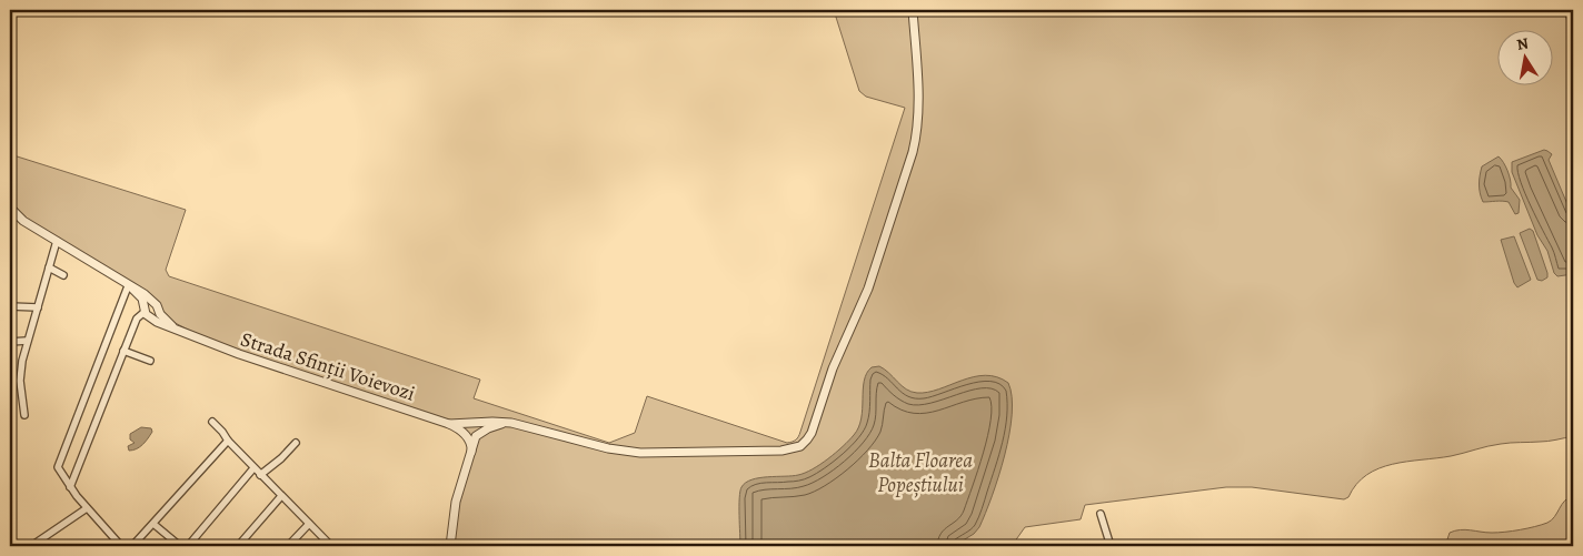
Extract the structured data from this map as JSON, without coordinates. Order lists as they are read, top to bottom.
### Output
{
  "streets": {
    "street": ["Strada Sfinții Voievozi"]
  },
  "water": ["Balta Floarea Popeștiului"],
  "north": "top"
}
